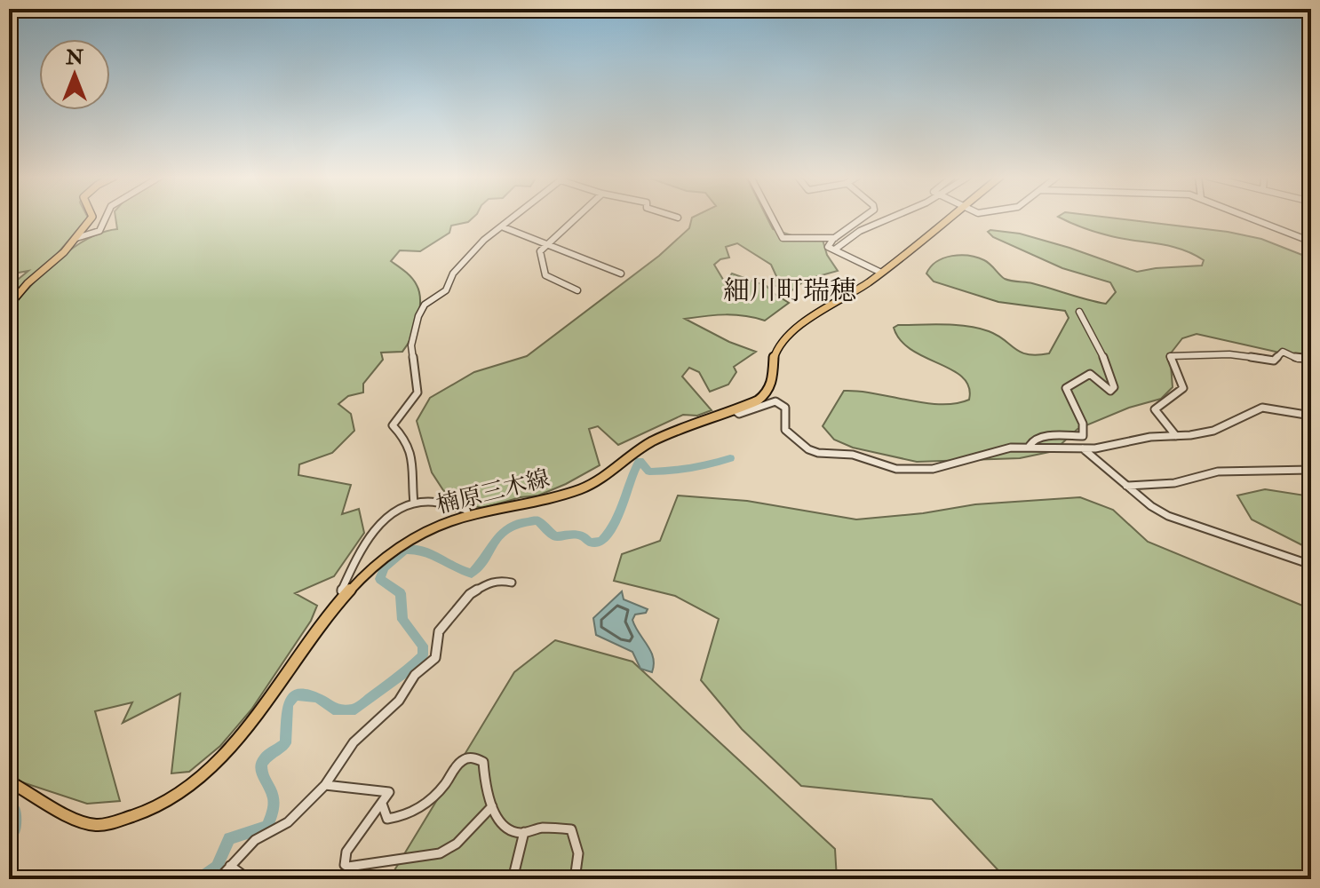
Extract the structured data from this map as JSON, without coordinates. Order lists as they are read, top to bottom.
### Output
{
  "streets": {
    "main road": ["楠原三木線"]
  },
  "districts": ["細川町瑞穂"],
  "north": "top"
}
